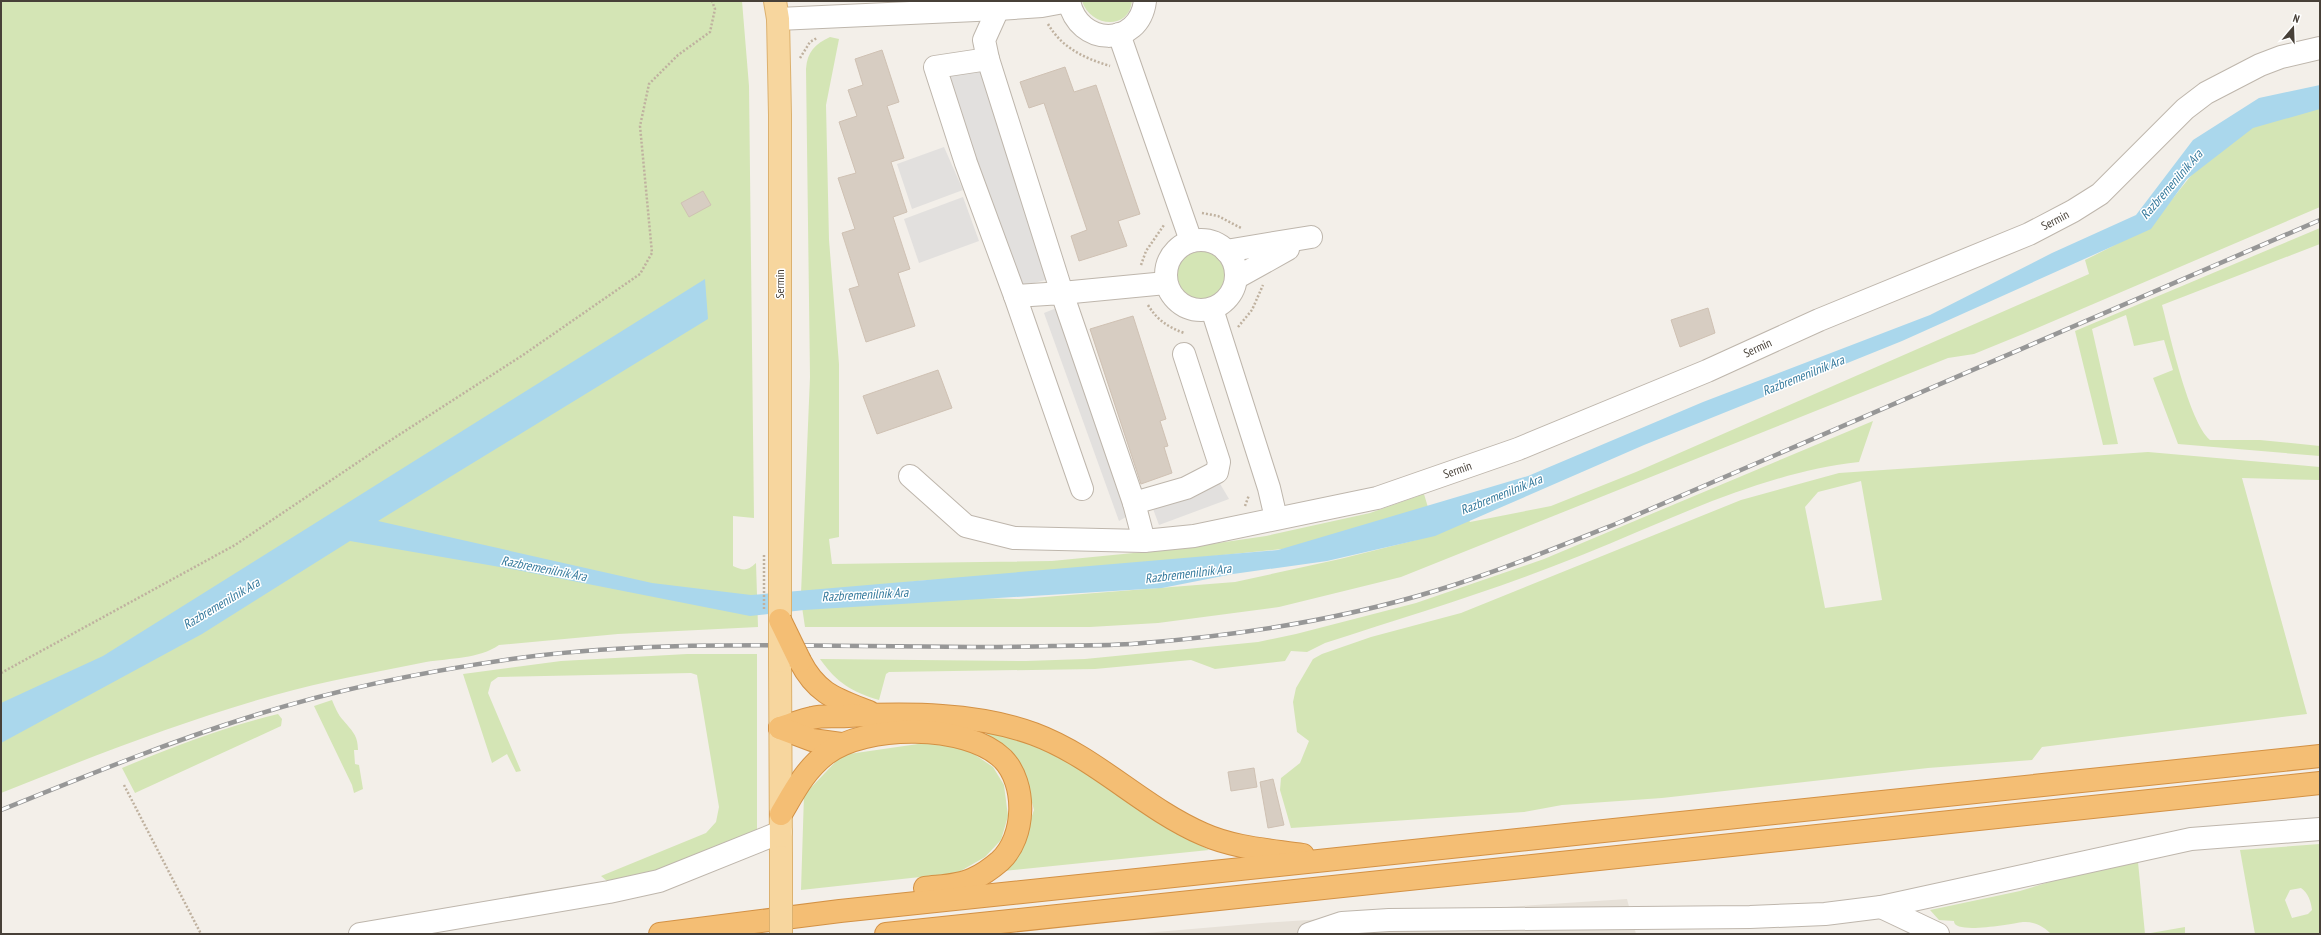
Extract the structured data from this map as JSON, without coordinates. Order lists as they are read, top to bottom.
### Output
{
  "streets": {
    "main road": ["Sermin"]
  },
  "water": ["Razbremenilnik Ara"],
  "north": "top"
}
